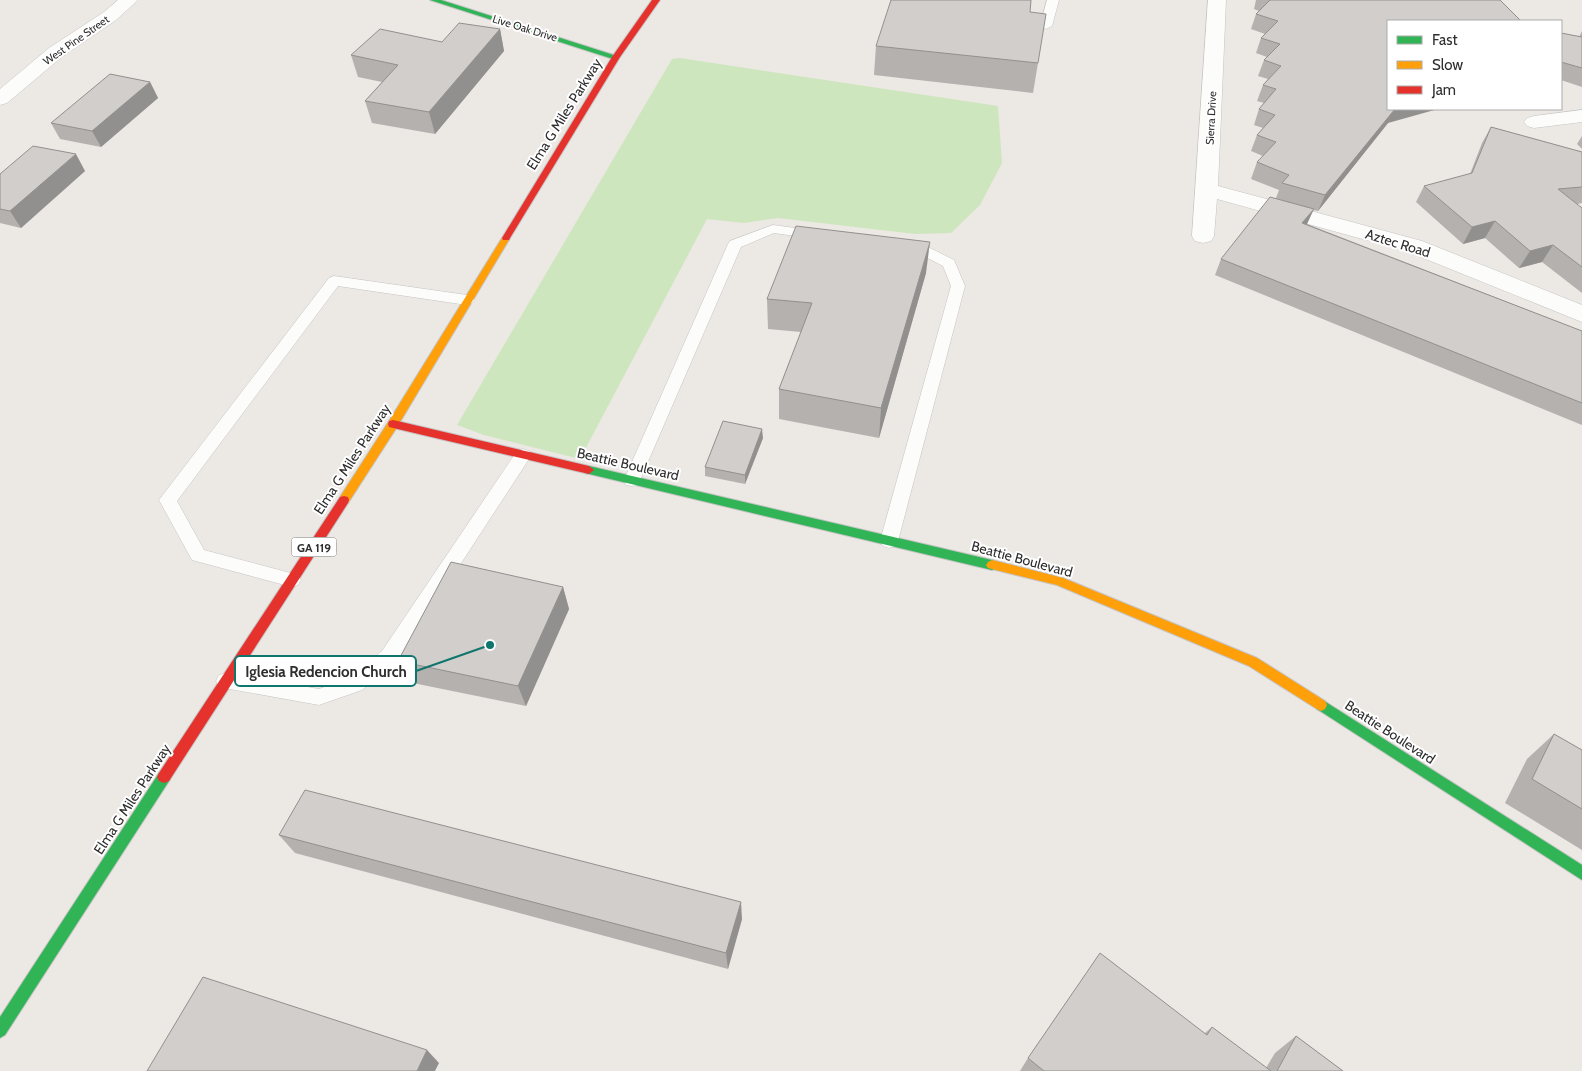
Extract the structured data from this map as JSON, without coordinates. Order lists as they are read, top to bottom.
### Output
{
  "streets": {
    "main road": [
      "Live Oak Drive",
      "Elma G Miles Parkway",
      "Beattie Boulevard",
      "GA 119"
    ],
    "street": ["West Pine Street", "Sierra Drive", "Aztec Road"]
  },
  "crossings": [
    ["Live Oak Drive", "Elma G Miles Parkway"],
    ["Elma G Miles Parkway", "Beattie Boulevard"],
    ["Sierra Drive", "Aztec Road"]
  ],
  "places": ["Iglesia Redencion Church"],
  "legend": ["Fast", "Slow", "Jam"]
}
